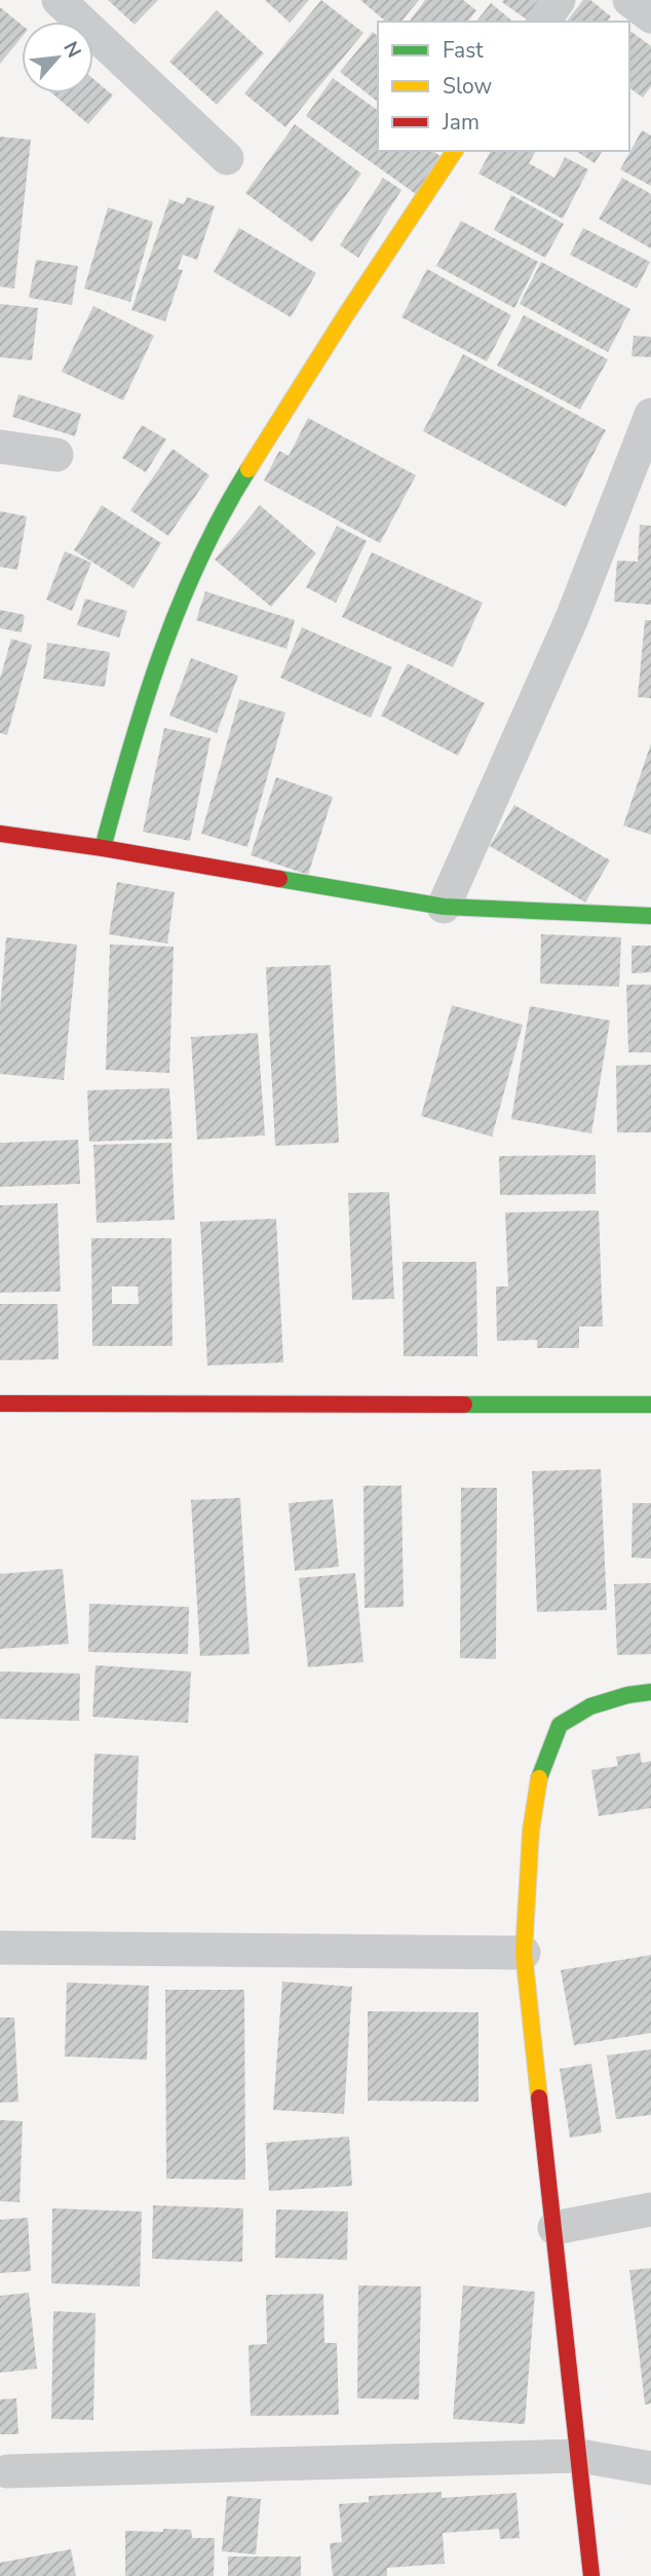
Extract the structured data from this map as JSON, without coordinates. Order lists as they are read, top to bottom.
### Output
{
  "legend": ["Fast", "Slow", "Jam"],
  "north": "top right"
}
